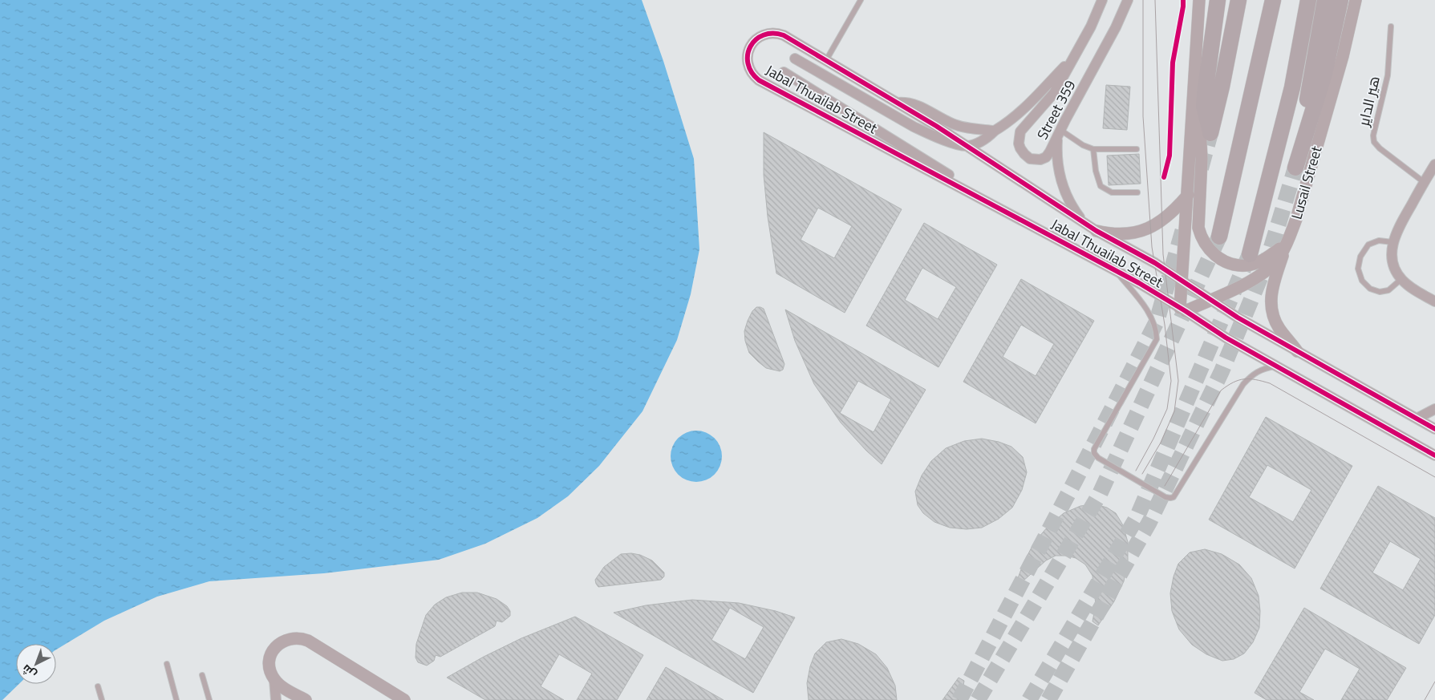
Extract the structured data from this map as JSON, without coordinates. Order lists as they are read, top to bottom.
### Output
{
  "streets": {
    "street": ["Jabal Thuailab Street", "Street 359", "Lusail Street"],
    "lane": ["هير الداير"]
  },
  "crossings": [
    ["Jabal Thuailab Street", "Lusail Street"]
  ],
  "north": "bottom left"
}
